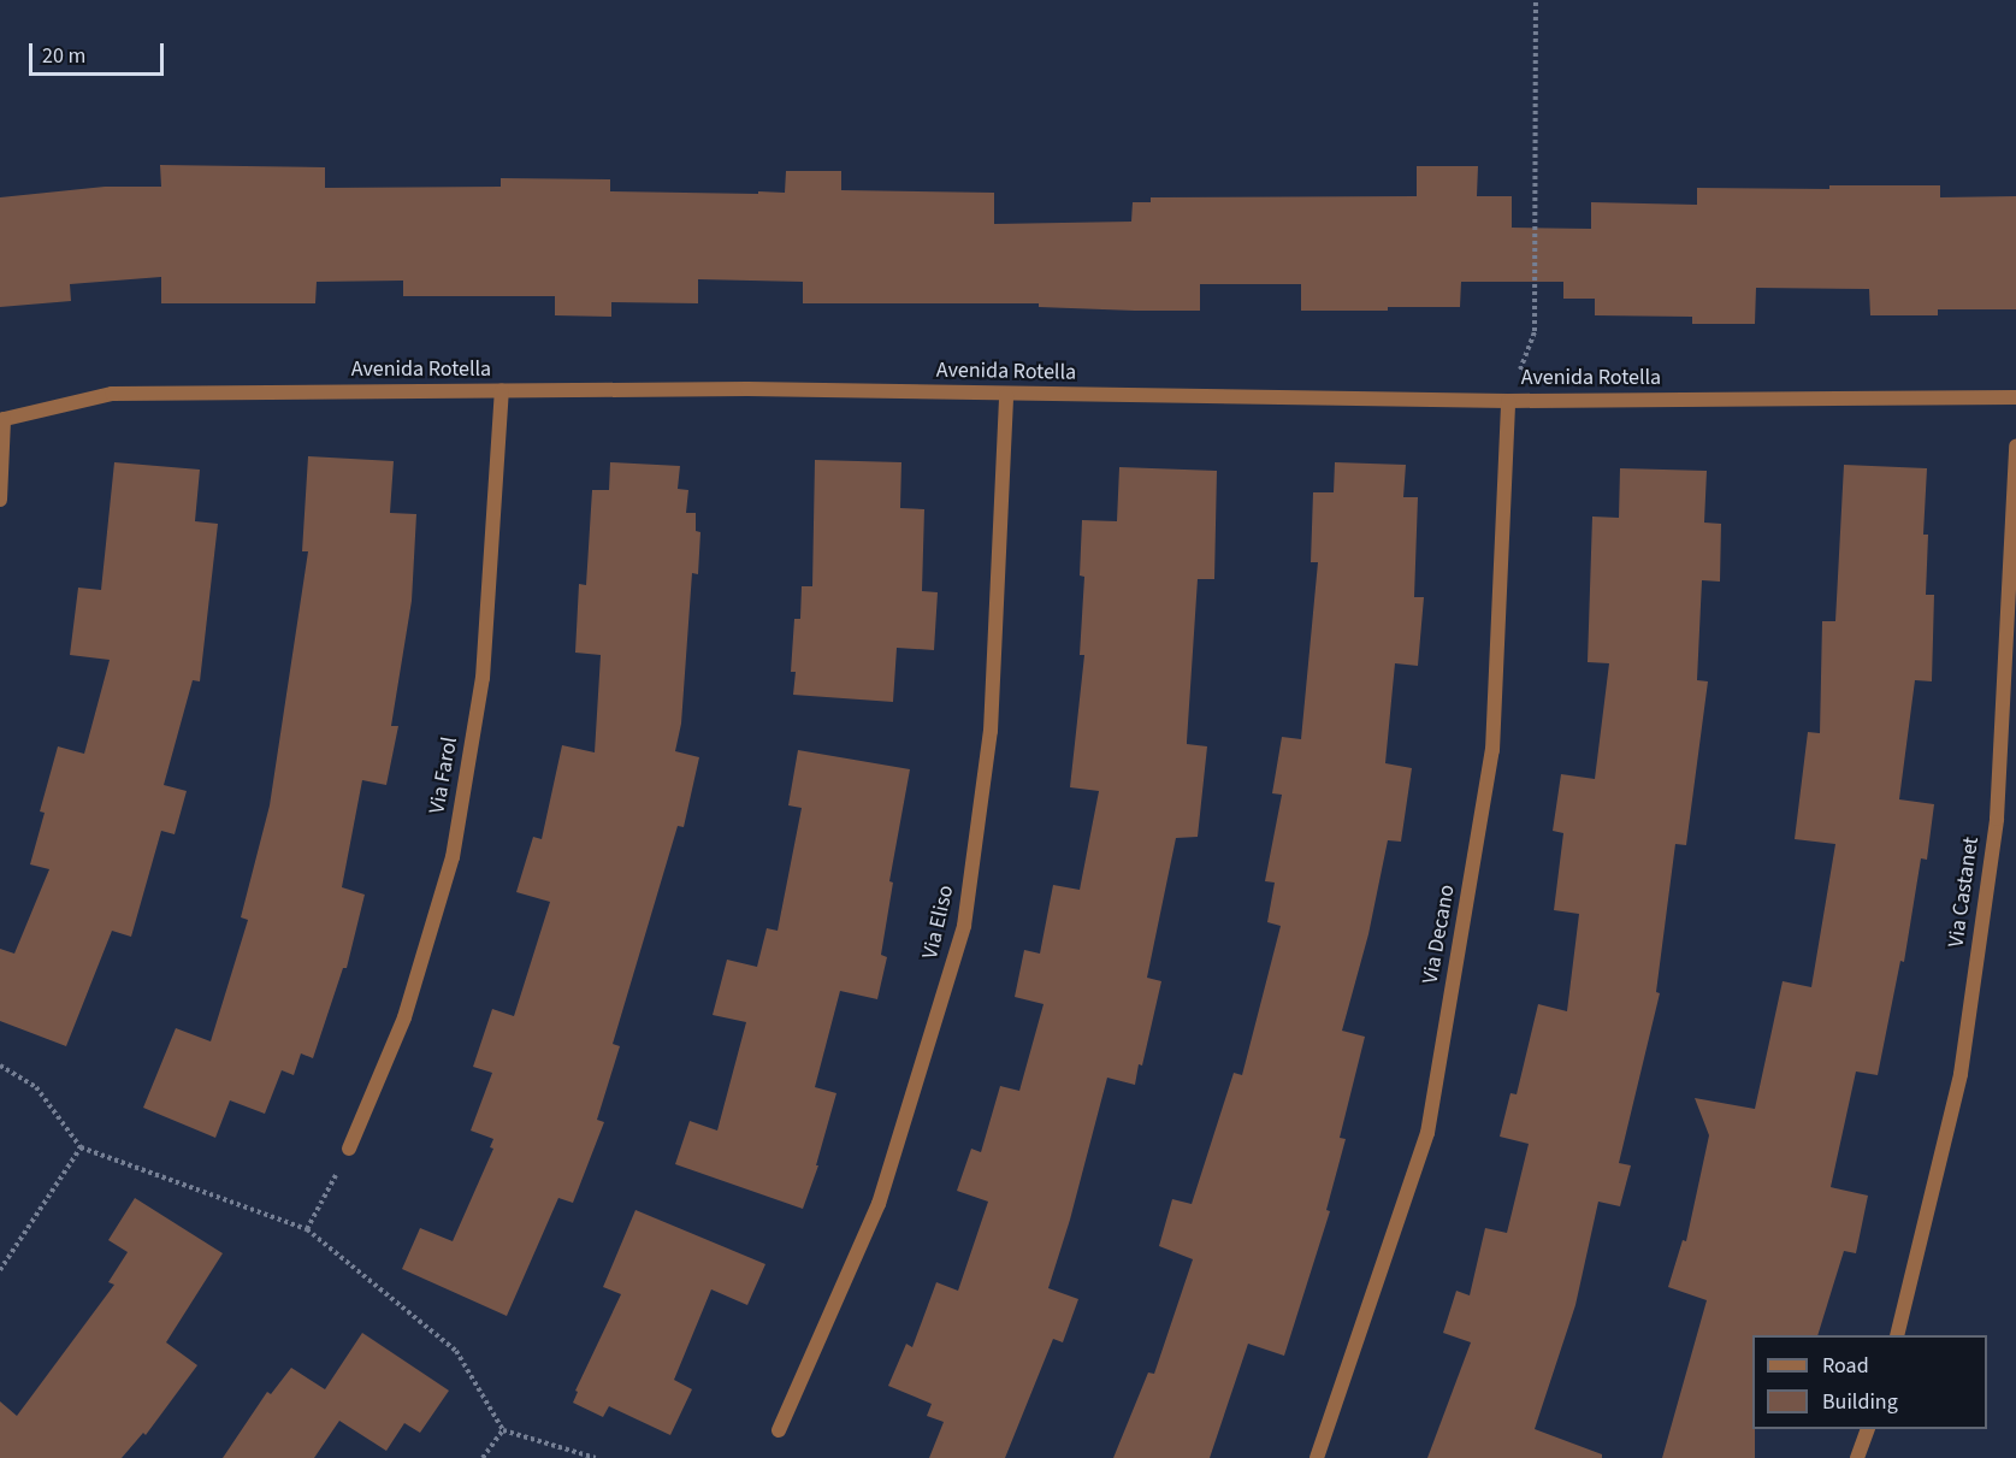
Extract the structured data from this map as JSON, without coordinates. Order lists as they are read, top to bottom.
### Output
{
  "streets": {
    "street": [
      "Avenida Rotella",
      "Via Farol",
      "Via Castanet",
      "Via Eliso",
      "Via Decano"
    ]
  },
  "crossings": [
    ["Avenida Rotella", "Via Farol"],
    ["Avenida Rotella", "Via Eliso"],
    ["Avenida Rotella", "Via Decano"]
  ],
  "legend": ["Road", "Building"],
  "scale_bar": "20 m"
}
